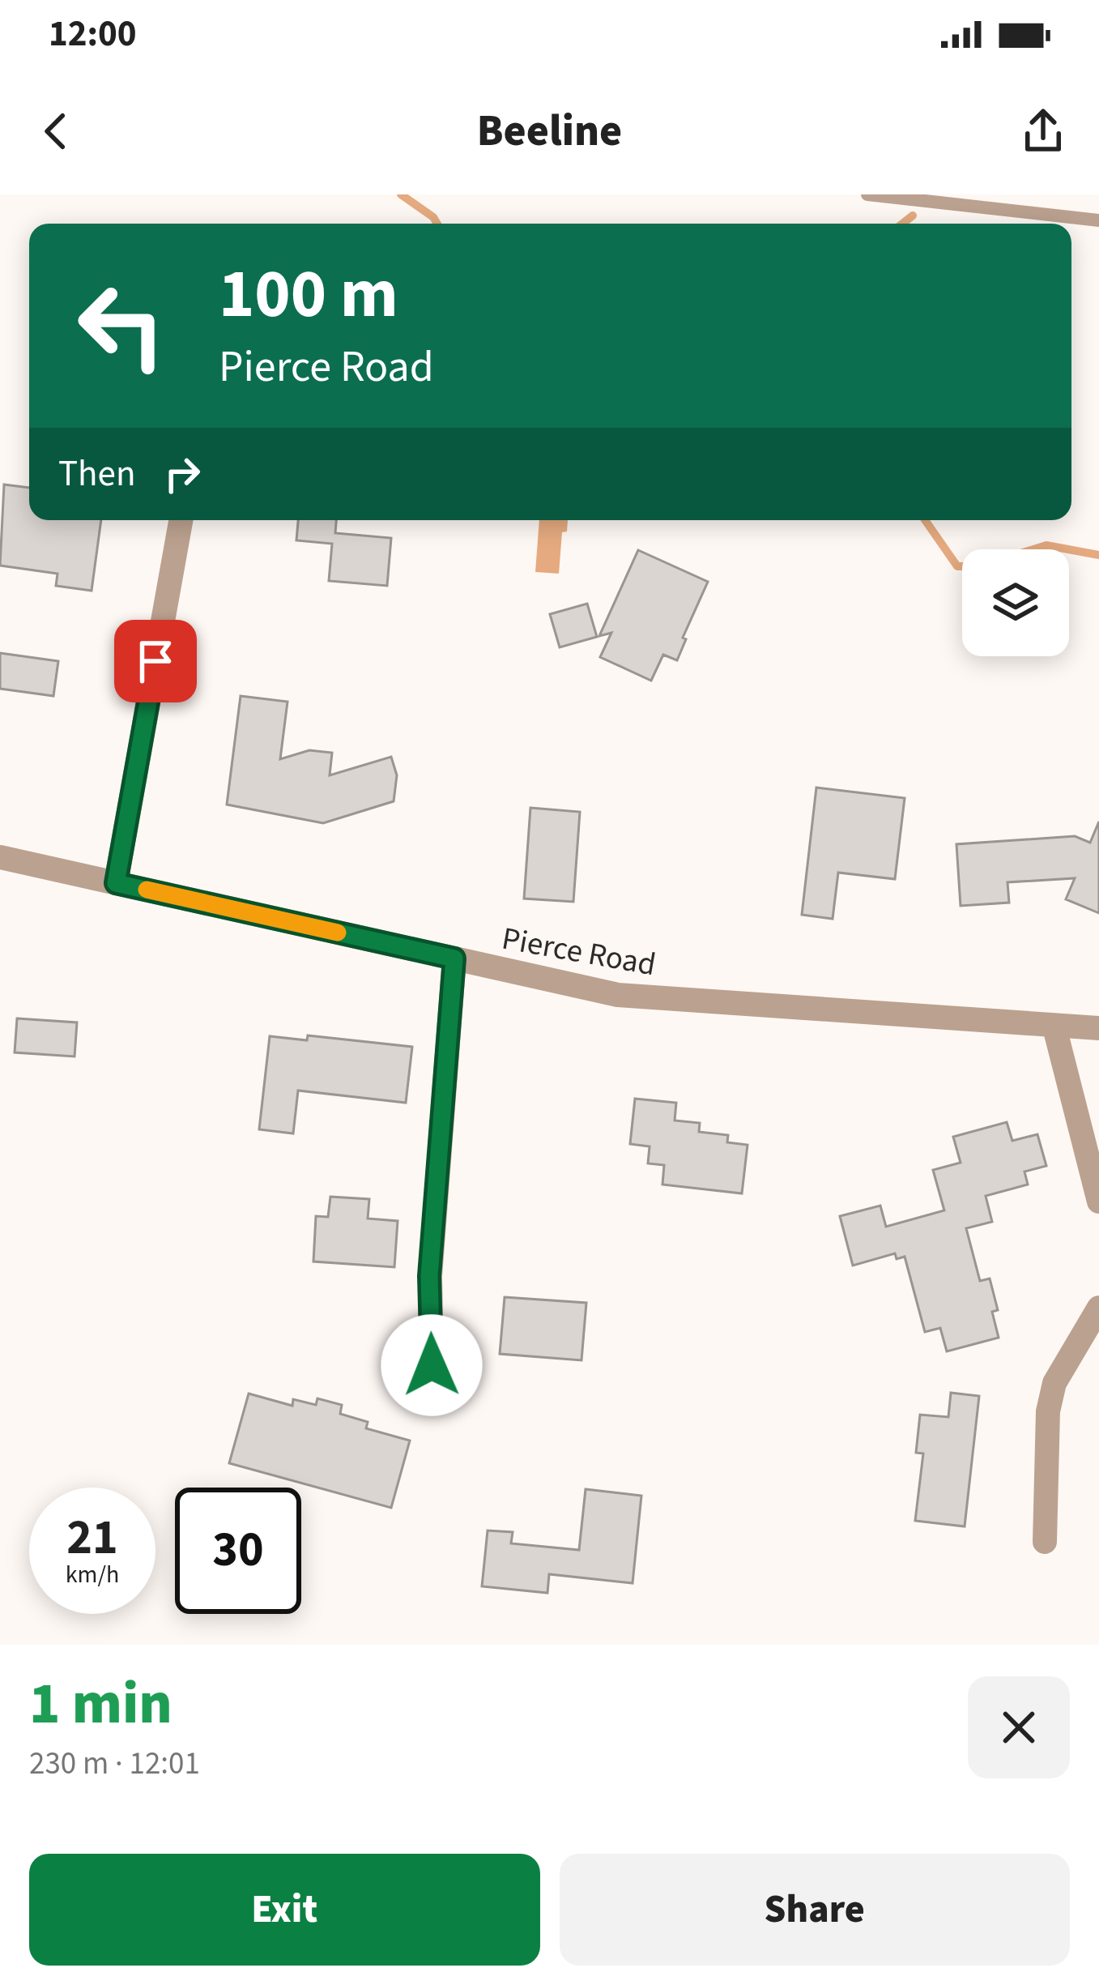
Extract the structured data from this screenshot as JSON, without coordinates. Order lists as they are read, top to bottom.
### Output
{
  "streets": {
    "street": ["Pierce Road"]
  },
  "page": {
    "status": "12:00",
    "header": "Beeline",
    "turn": ["100 m", "Pierce Road"],
    "then": "Then",
    "speed": "21 km/h",
    "limit": "30",
    "heading": ["1 min", "230 m · 12:01"],
    "buttons": ["Exit", "Share"]
  }
}
